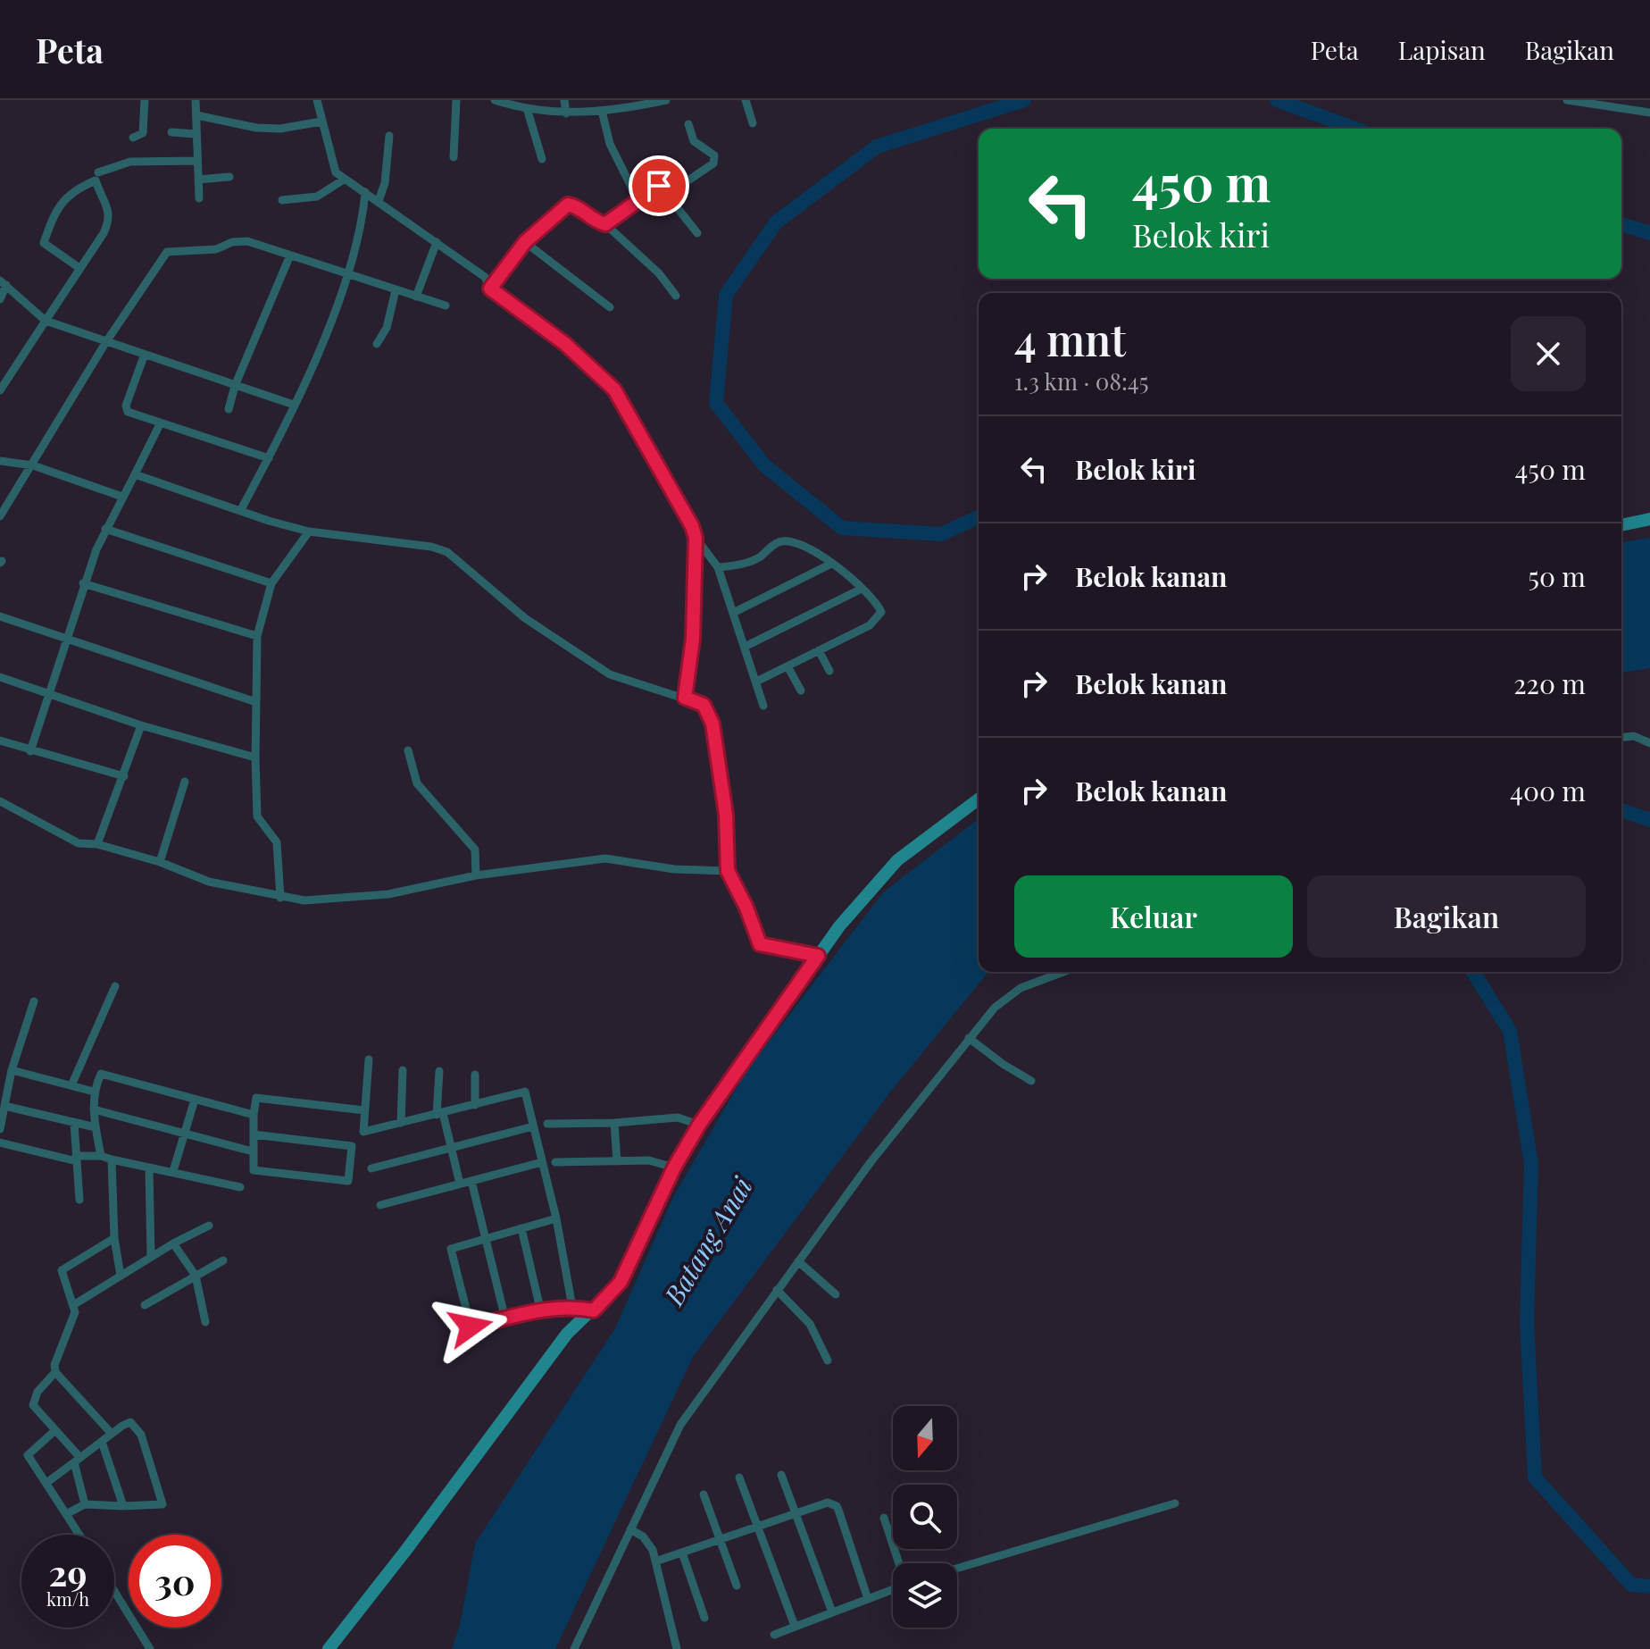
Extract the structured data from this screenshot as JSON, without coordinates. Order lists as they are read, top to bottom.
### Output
{
  "water": ["Batang Anai"],
  "north": "bottom",
  "page": {
    "header": "Peta",
    "nav": ["Peta", "Lapisan", "Bagikan"],
    "turn": ["450 m", "Belok kiri"],
    "heading": ["4 mnt", "1.3 km · 08:45"],
    "list": [
      {
        "name": "Belok kiri",
        "value": "450 m"
      },
      {
        "name": "Belok kanan",
        "value": "50 m"
      },
      {
        "name": "Belok kanan",
        "value": "220 m"
      },
      {
        "name": "Belok kanan",
        "value": "400 m"
      }
    ],
    "buttons": ["Keluar", "Bagikan"],
    "speed": "29 km/h",
    "limit": "30"
  }
}
